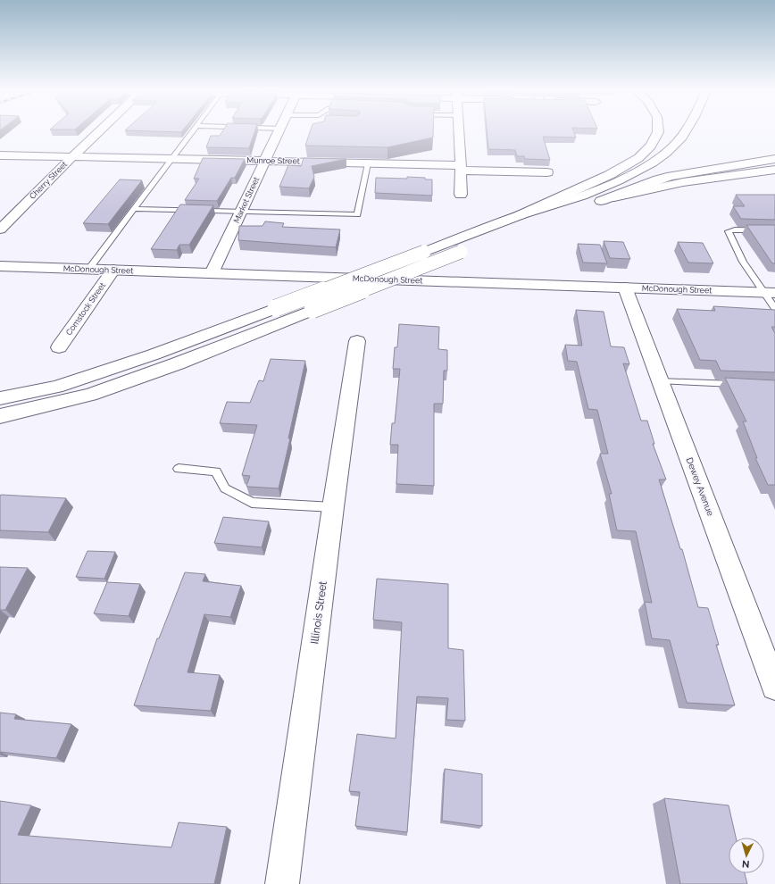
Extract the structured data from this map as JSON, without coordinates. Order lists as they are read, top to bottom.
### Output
{
  "streets": {
    "main road": [
      "Munroe Street",
      "Cherry Street",
      "Market Street",
      "McDonough Street",
      "Comstock Street",
      "Dewey Avenue",
      "Illinois Street"
    ]
  },
  "crossings": [
    ["Munroe Street", "Cherry Street"],
    ["Munroe Street", "Market Street"],
    ["Market Street", "McDonough Street"],
    ["McDonough Street", "Comstock Street"],
    ["McDonough Street", "Dewey Avenue"]
  ],
  "north": "bottom"
}
